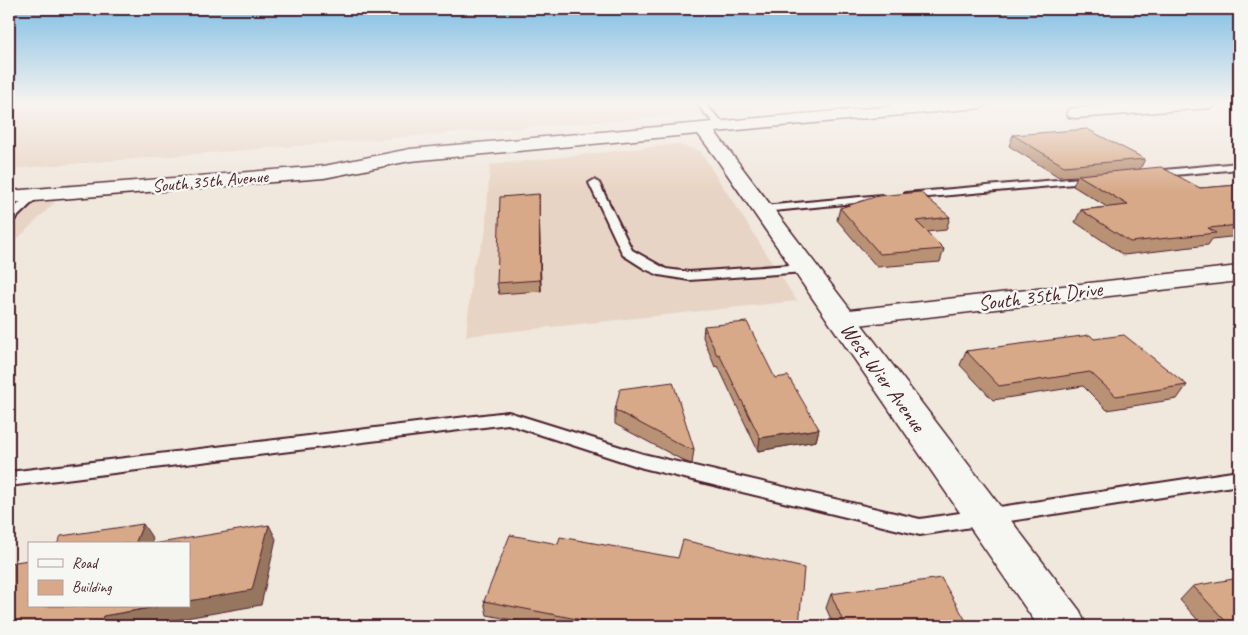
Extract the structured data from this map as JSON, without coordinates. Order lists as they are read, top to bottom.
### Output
{
  "streets": {
    "main road": ["South 35th Avenue", "South 35th Drive", "West Wier Avenue"]
  },
  "crossings": [
    ["South 35th Drive", "West Wier Avenue"]
  ],
  "legend": ["Road", "Building"]
}
